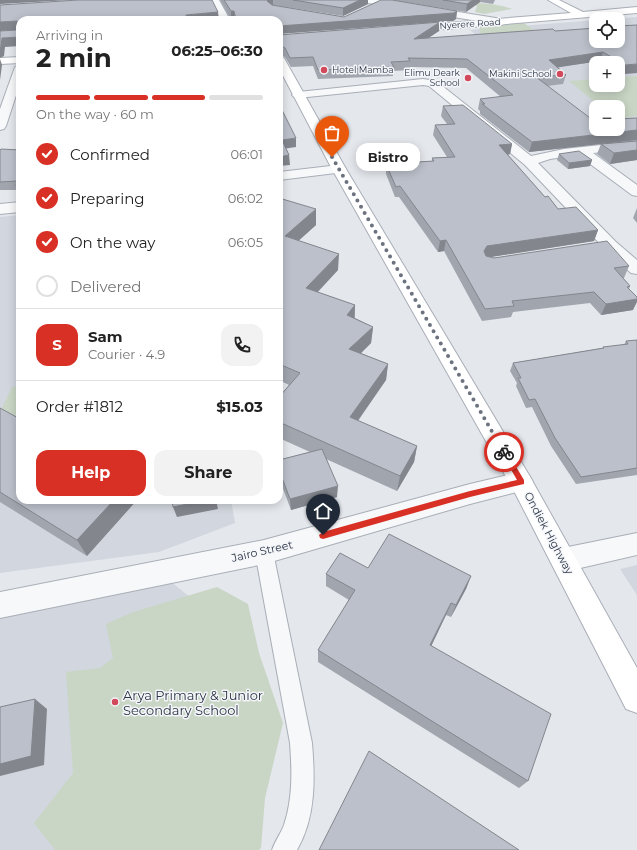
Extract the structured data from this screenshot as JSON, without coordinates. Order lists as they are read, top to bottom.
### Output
{
  "streets": {
    "main road": ["Nyerere Road", "Ondiek Highway"],
    "street": ["Jairo Street"]
  },
  "crossings": [
    ["Ondiek Highway", "Jairo Street"]
  ],
  "places": [
    "Hotel Mamba",
    "Makini School",
    "Elimu Deark School",
    "Bistro",
    "Arya Primary & Junior Secondary School"
  ],
  "page": {
    "map_buttons": ["+", "−"],
    "heading": ["2 min", "Arriving in", "06:25–06:30"],
    "panel": [
      "Sam",
      "Courier · 4.9",
      "Order #1812",
      "$15.03"
    ],
    "bar": "On the way · 60 m",
    "list": [
      ["Confirmed", "06:01"],
      ["Preparing", "06:02"],
      ["On the way", "06:05"],
      "Delivered"
    ],
    "bubble": "Bistro",
    "round": "S",
    "buttons": ["Help", "Share"]
  }
}
